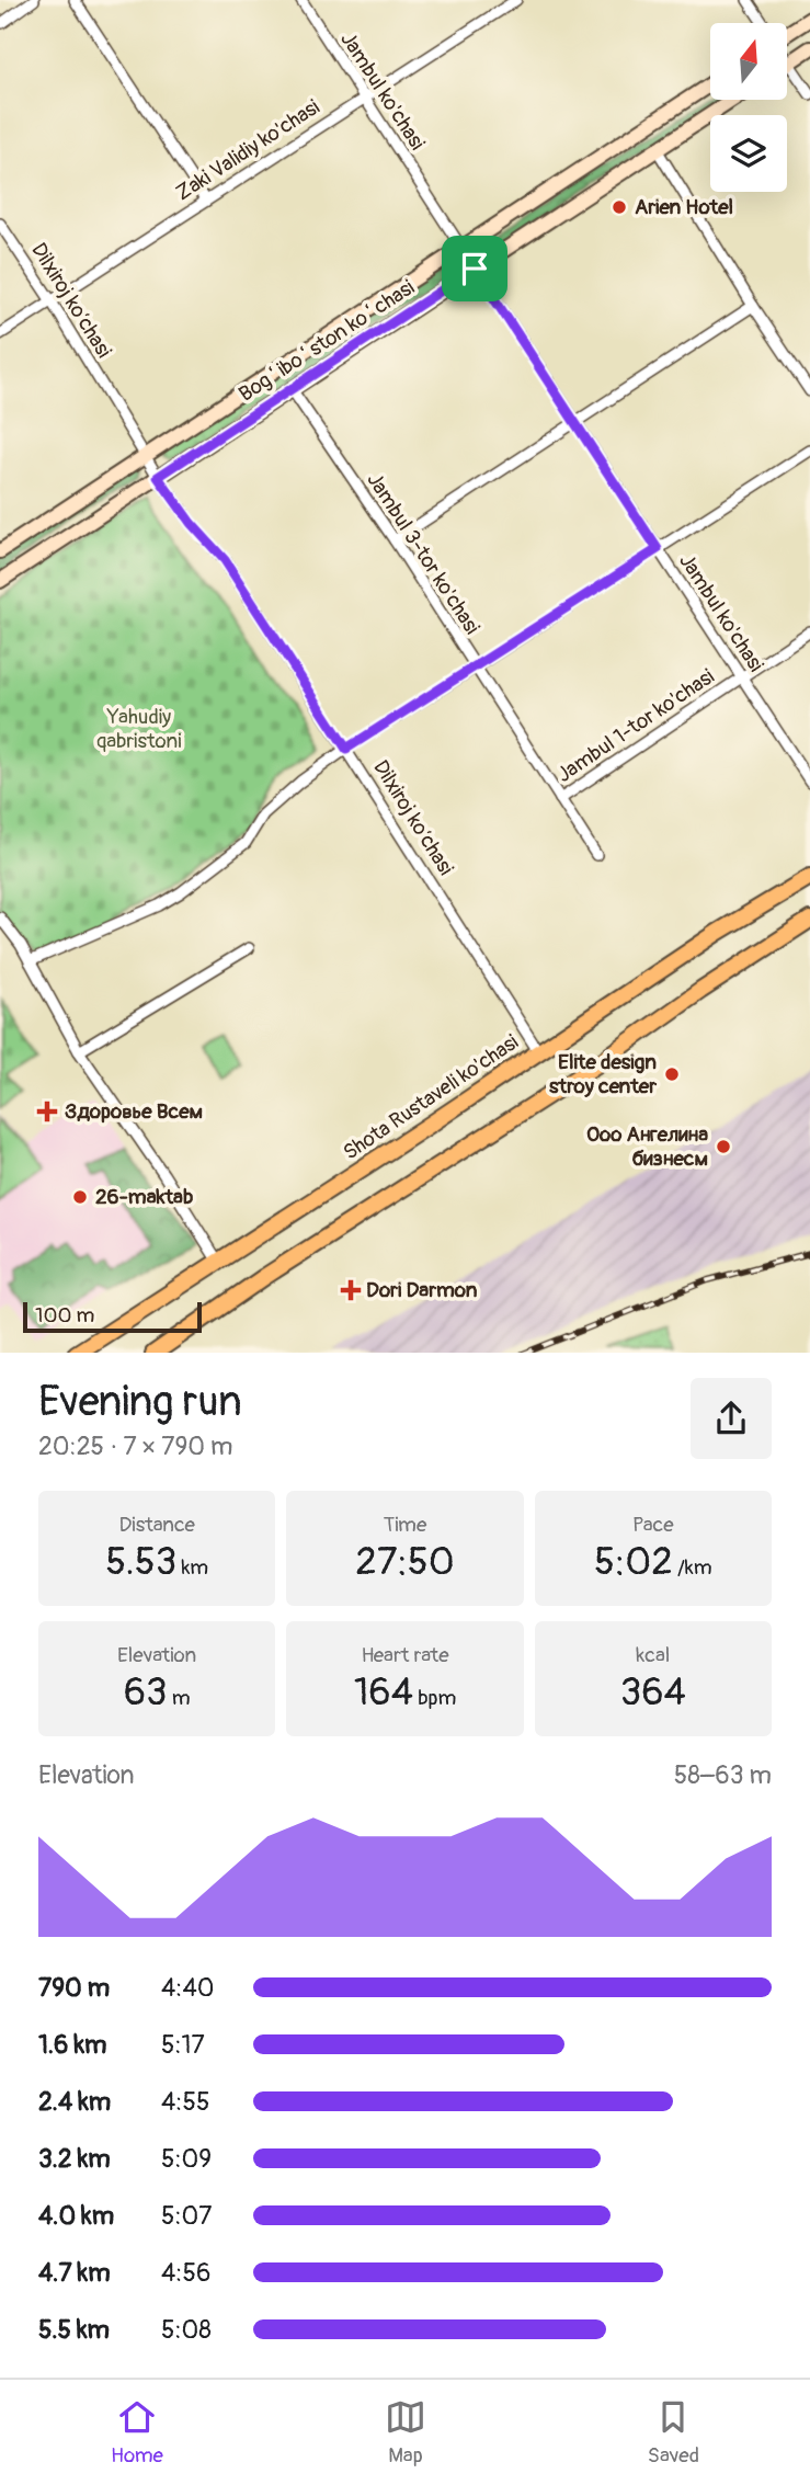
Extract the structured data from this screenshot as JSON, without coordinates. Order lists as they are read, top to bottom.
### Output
{
  "streets": {
    "main road": ["Shota Rustaveli ko'chasi"],
    "street": [
      "Jambul ko'chasi",
      "Zaki Validiy ko'chasi",
      "Dilxiroj ko‘chasi",
      "Bogʻiboʻston koʻchasi",
      "Jambul 3-tor ko'chasi",
      "Jambul 1-tor ko'chasi"
    ]
  },
  "crossings": [
    ["Jambul ko'chasi", "Zaki Validiy ko'chasi"],
    ["Jambul ko'chasi", "Bogʻiboʻston koʻchasi"],
    ["Jambul ko'chasi", "Jambul 1-tor ko'chasi"],
    ["Zaki Validiy ko'chasi", "Dilxiroj ko‘chasi"],
    ["Dilxiroj ko‘chasi", "Bogʻiboʻston koʻchasi"],
    ["Dilxiroj ko‘chasi", "Shota Rustaveli ko'chasi"],
    ["Bogʻiboʻston koʻchasi", "Jambul 3-tor ko'chasi"],
    ["Jambul 3-tor ko'chasi", "Jambul 1-tor ko'chasi"]
  ],
  "parks": ["Yahudiy qabristoni"],
  "places": {
    "other": [
      "Arien Hotel",
      "Elite design stroy center",
      "Ооо Ангелина бизнесм",
      "26-maktab"
    ],
    "health": ["Здоровье Всем", "Dori Darmon"]
  },
  "scale_bar": "100 m",
  "north": "top",
  "page": {
    "scale": "100 m",
    "heading": ["Evening run", "20:25 · 7 × 790 m"],
    "stats": [
      ["Distance", "5.53 km"],
      ["Time", "27:50"],
      ["Pace", "5:02 /km"],
      ["Elevation", "63 m"],
      ["Heart rate", "164 bpm"],
      ["kcal", "364"]
    ],
    "chart": ["Elevation", "58–63 m"],
    "list": [
      {
        "name": "790 m",
        "note": "4:40"
      },
      {
        "name": "1.6 km",
        "note": "5:17"
      },
      {
        "name": "2.4 km",
        "note": "4:55"
      },
      {
        "name": "3.2 km",
        "note": "5:09"
      },
      {
        "name": "4.0 km",
        "note": "5:07"
      },
      {
        "name": "4.7 km",
        "note": "4:56"
      },
      {
        "name": "5.5 km",
        "note": "5:08"
      }
    ],
    "tabs": ["Home", "Map", "Saved"]
  }
}
